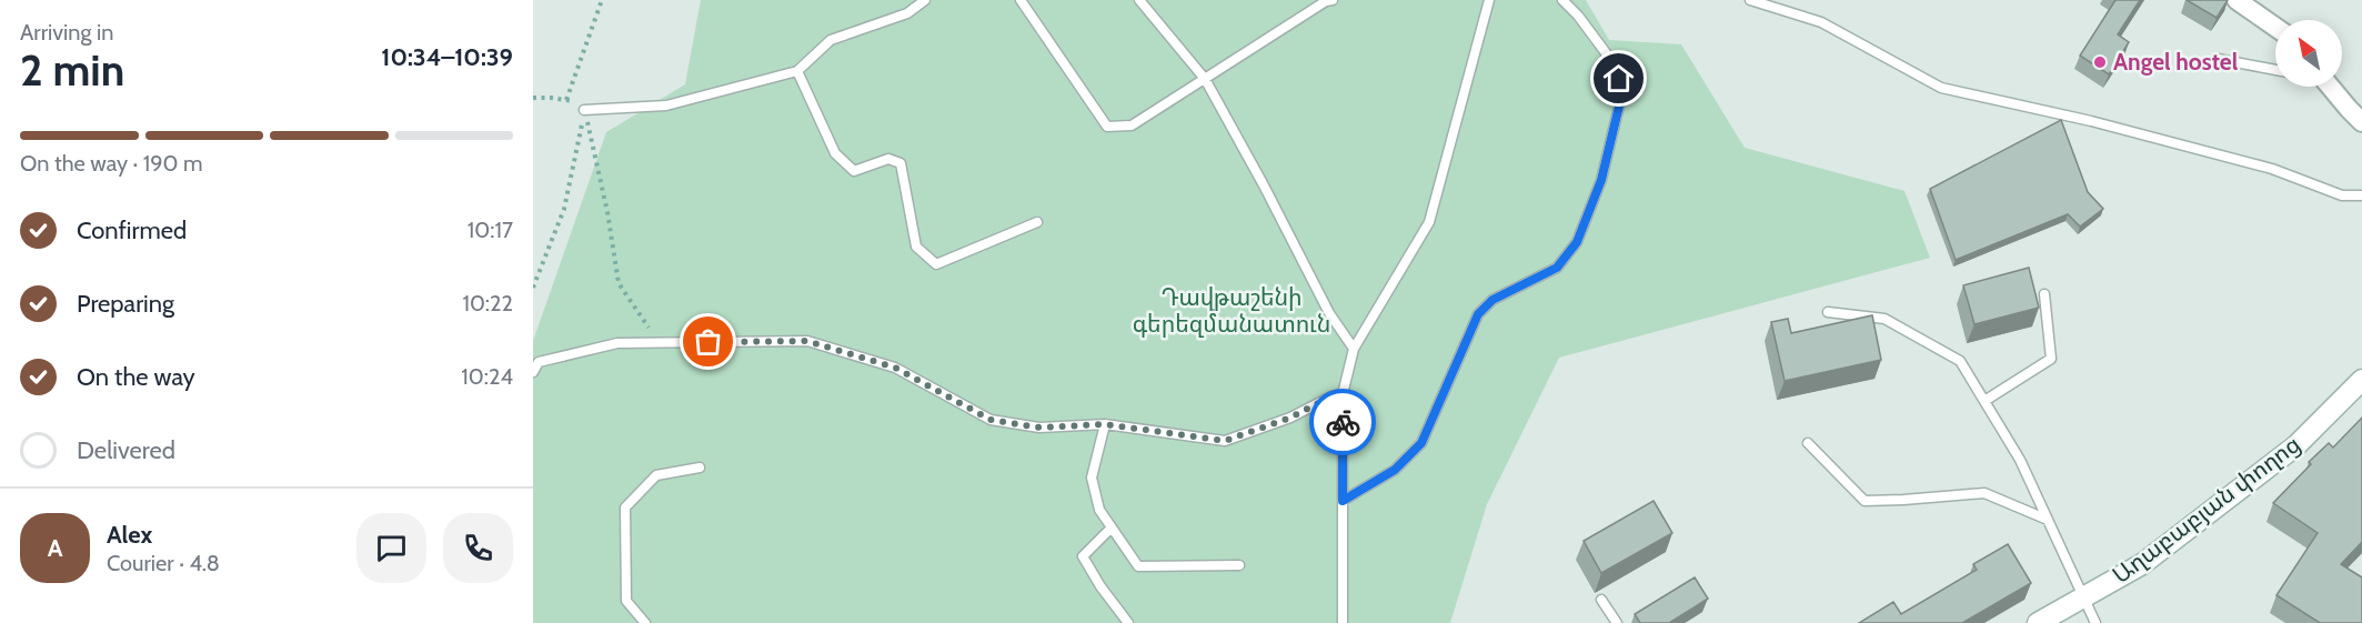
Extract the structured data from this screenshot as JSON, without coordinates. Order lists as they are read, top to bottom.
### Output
{
  "streets": {
    "street": ["Աղաբաբյան փողոց"]
  },
  "parks": ["Դավթաշենի գերեզմանատուն"],
  "places": ["Angel hostel"],
  "north": "top left",
  "page": {
    "heading": ["2 min", "Arriving in", "10:34–10:39"],
    "panel": ["Alex", "Courier · 4.8"],
    "bar": "On the way · 190 m",
    "list": [
      ["Confirmed", "10:17"],
      ["Preparing", "10:22"],
      ["On the way", "10:24"],
      "Delivered"
    ],
    "round": "A"
  }
}
